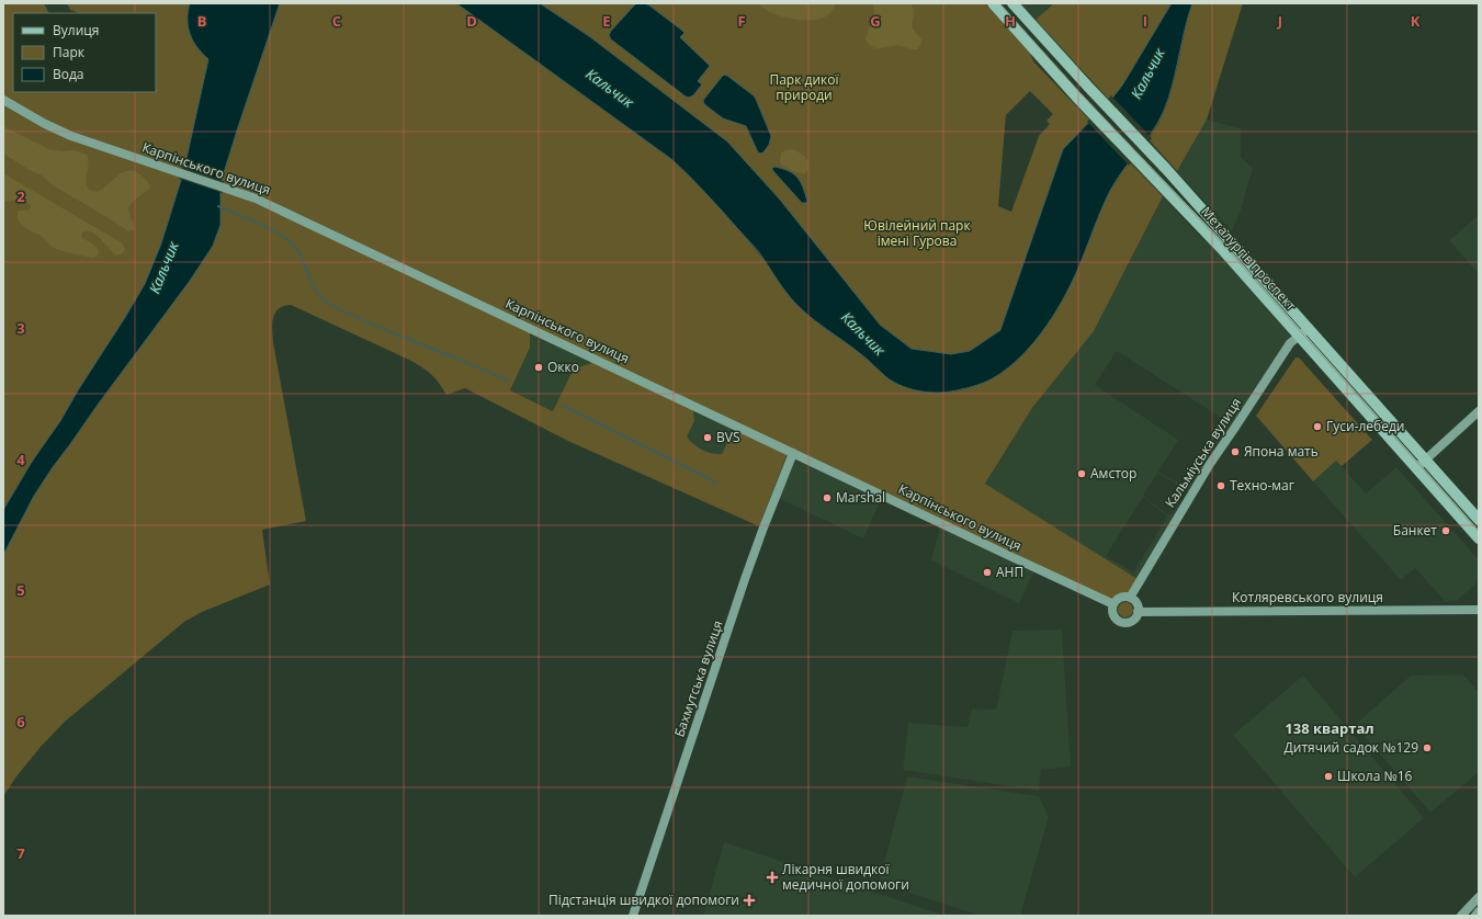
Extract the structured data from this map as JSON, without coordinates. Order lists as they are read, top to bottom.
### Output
{
  "streets": {
    "main road": ["Металургів проспект"],
    "street": [
      "Карпінського вулиця",
      "Кальміуська вулиця",
      "Котляревського вулиця",
      "Бахмутська вулиця"
    ]
  },
  "crossings": [
    ["Карпінського вулиця", "Кальміуська вулиця"],
    ["Карпінського вулиця", "Котляревського вулиця"],
    ["Карпінського вулиця", "Бахмутська вулиця"],
    ["Металургів проспект", "Кальміуська вулиця"],
    ["Кальміуська вулиця", "Котляревського вулиця"]
  ],
  "districts": ["138 квартал"],
  "water": ["Кальчик"],
  "parks": ["Парк дикої природи", "Ювілейний парк імені Гурова"],
  "places": {
    "other": [
      "Окко",
      "Гуси-лебеди",
      "BVS",
      "Япона мать",
      "Амстор",
      "Техно-маг",
      "Marshal",
      "Банкет",
      "АНП",
      "Дитячий садок №129",
      "Школа №16"
    ],
    "health": ["Лікарня швидкої медичної допомоги", "Підстанція швидкої допомоги"]
  },
  "legend": ["Вулиця", "Парк", "Вода"],
  "grid": {
    "columns": [
      "B",
      "C",
      "D",
      "E",
      "F",
      "G",
      "H",
      "I",
      "J",
      "K"
    ],
    "rows": [
      "2",
      "3",
      "4",
      "5",
      "6",
      "7"
    ]
  }
}
